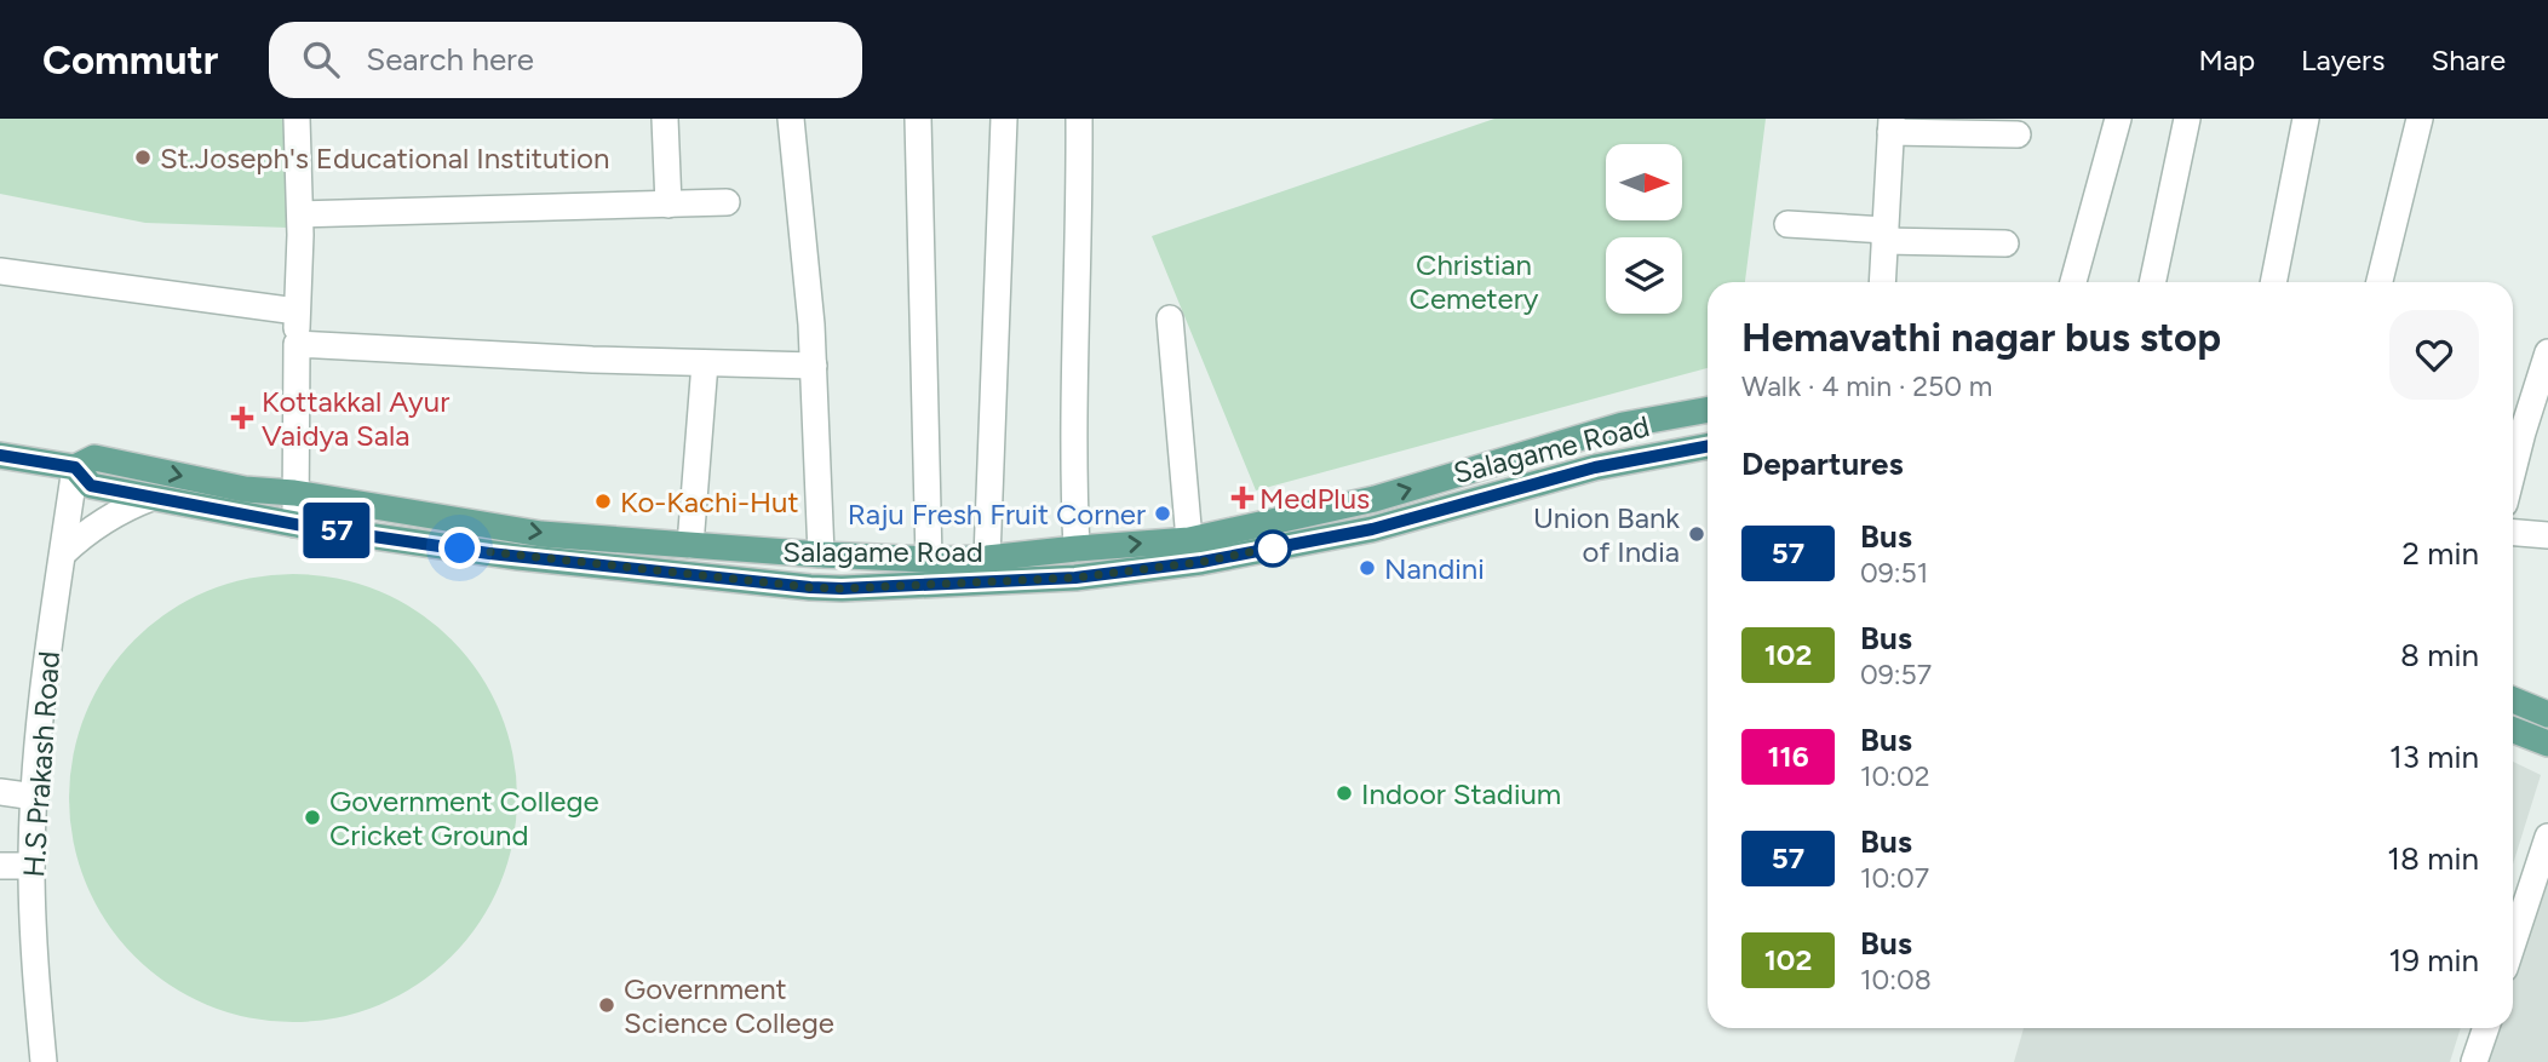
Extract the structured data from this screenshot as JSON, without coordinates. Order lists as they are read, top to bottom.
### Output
{
  "streets": {
    "main road": ["Salagame Road"],
    "street": ["H.S Prakash Road"]
  },
  "crossings": [
    ["Salagame Road", "H.S Prakash Road"]
  ],
  "parks": ["Christian Cemetery"],
  "places": {
    "other": [
      "St.Joseph's Educational Institution",
      "Ko-Kachi-Hut",
      "Raju Fresh Fruit Corner",
      "Union Bank of India",
      "Nandini",
      "Indoor Stadium",
      "Government College Cricket Ground",
      "Government Science College"
    ],
    "health": ["Kottakkal Ayur Vaidya Sala", "MedPlus"]
  },
  "lines": ["bus line 57"],
  "north": "right",
  "page": {
    "header": "Commutr",
    "search": "Search here",
    "nav": ["Map", "Layers", "Share"],
    "on_map": "57",
    "heading": [
      ["Hemavathi nagar bus stop", "Walk · 4 min · 250 m"],
      "Departures"
    ],
    "list": [
      {
        "mark": "57",
        "name": "Bus",
        "note": "09:51",
        "value": "2 min"
      },
      {
        "mark": "102",
        "name": "Bus",
        "note": "09:57",
        "value": "8 min"
      },
      {
        "mark": "116",
        "name": "Bus",
        "note": "10:02",
        "value": "13 min"
      },
      {
        "mark": "57",
        "name": "Bus",
        "note": "10:07",
        "value": "18 min"
      },
      {
        "mark": "102",
        "name": "Bus",
        "note": "10:08",
        "value": "19 min"
      }
    ]
  }
}
